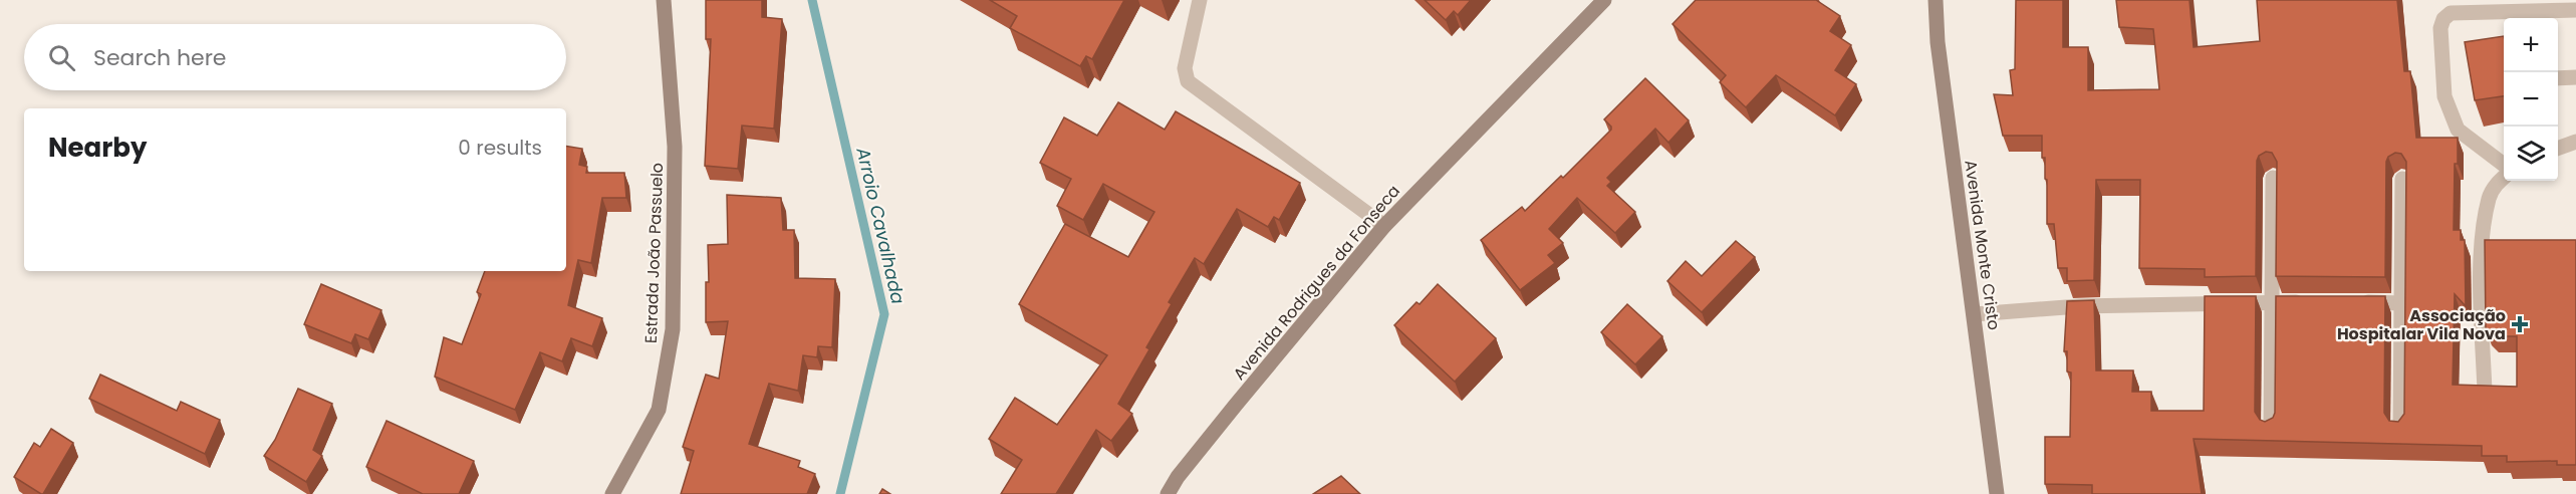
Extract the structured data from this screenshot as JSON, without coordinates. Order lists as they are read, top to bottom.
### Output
{
  "streets": {
    "main road": ["Avenida Monte Cristo", "Estrada João Passuelo", "Avenida Rodrigues da Fonseca"]
  },
  "water": ["Arroio Cavalhada"],
  "places": {
    "health": ["Associação Hospitalar Vila Nova"]
  },
  "page": {
    "map_buttons": ["+", "−"],
    "search": "Search here",
    "heading": ["Nearby", "0 results"]
  }
}
